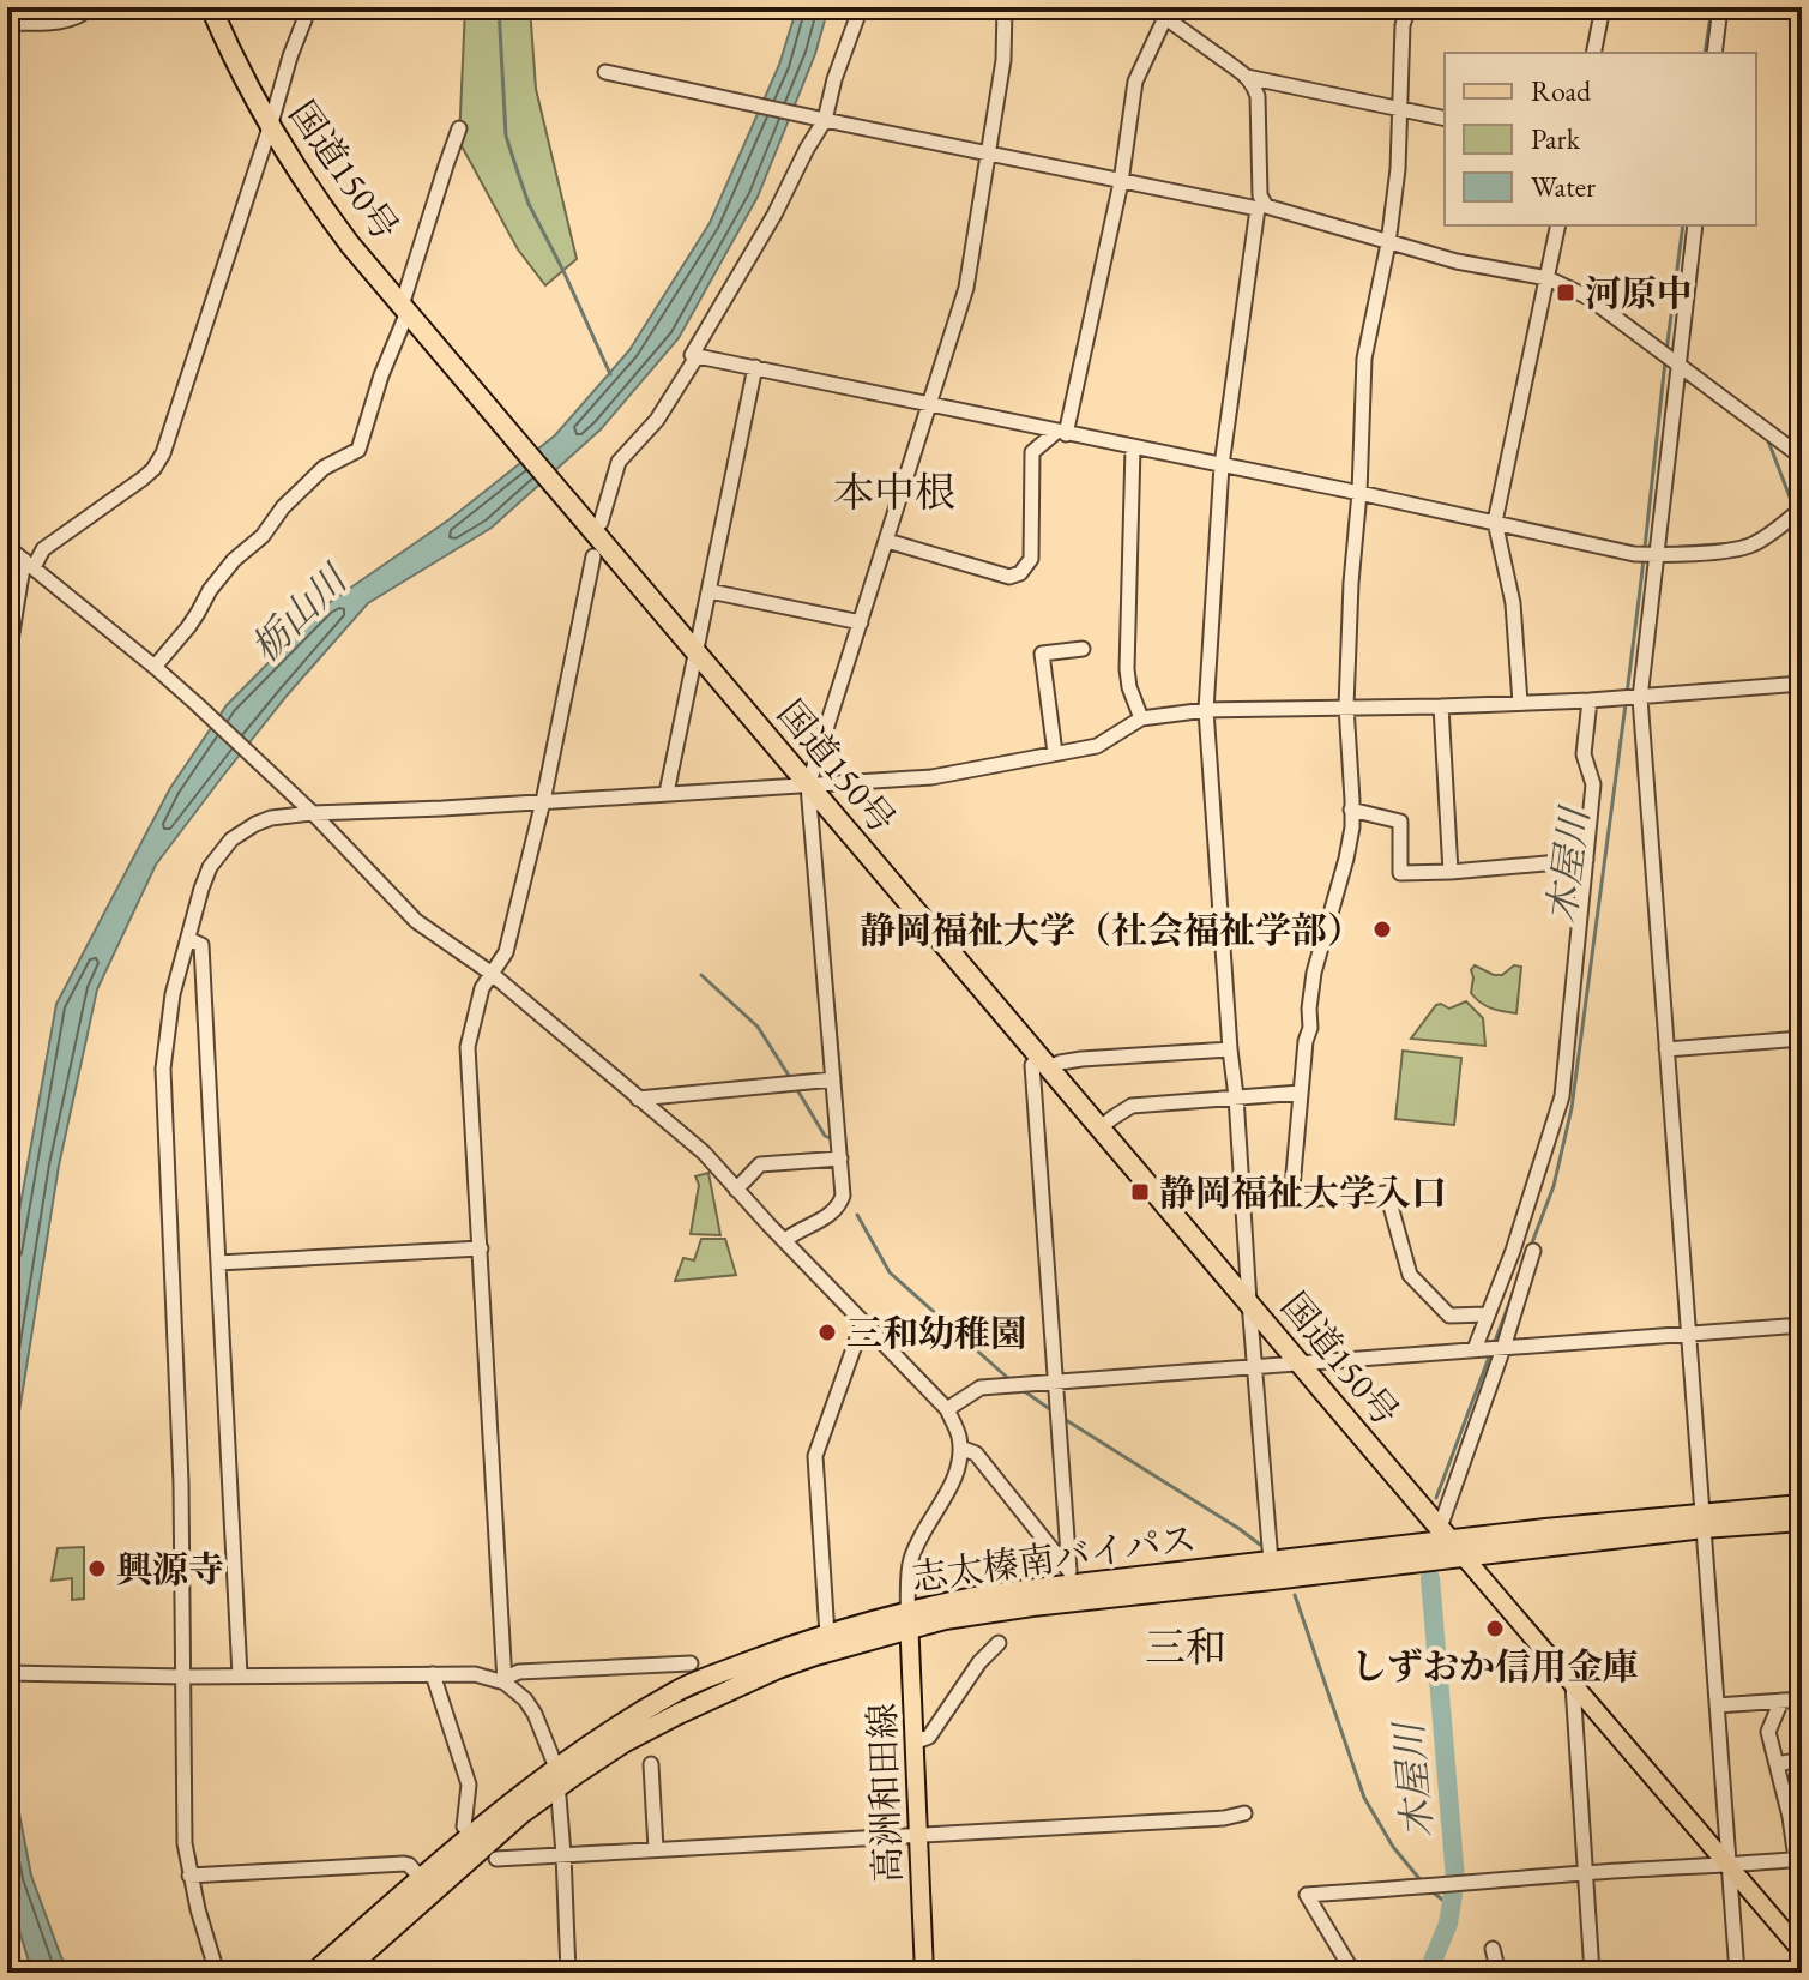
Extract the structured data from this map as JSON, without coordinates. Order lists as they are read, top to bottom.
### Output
{
  "streets": {
    "highway": ["国道150号", "志太榛南バイパス"],
    "main road": ["高洲和田線"]
  },
  "crossings": [
    ["国道150号", "志太榛南バイパス"],
    ["志太榛南バイパス", "高洲和田線"]
  ],
  "districts": ["本中根", "三和"],
  "water": ["栃山川", "木屋川"],
  "places": {
    "transit": ["河原中", "静岡福祉大学入口"],
    "other": [
      "静岡福祉大学（社会福祉学部）",
      "三和幼稚園",
      "興源寺",
      "しずおか信用金庫"
    ]
  },
  "legend": ["Road", "Park", "Water"]
}
